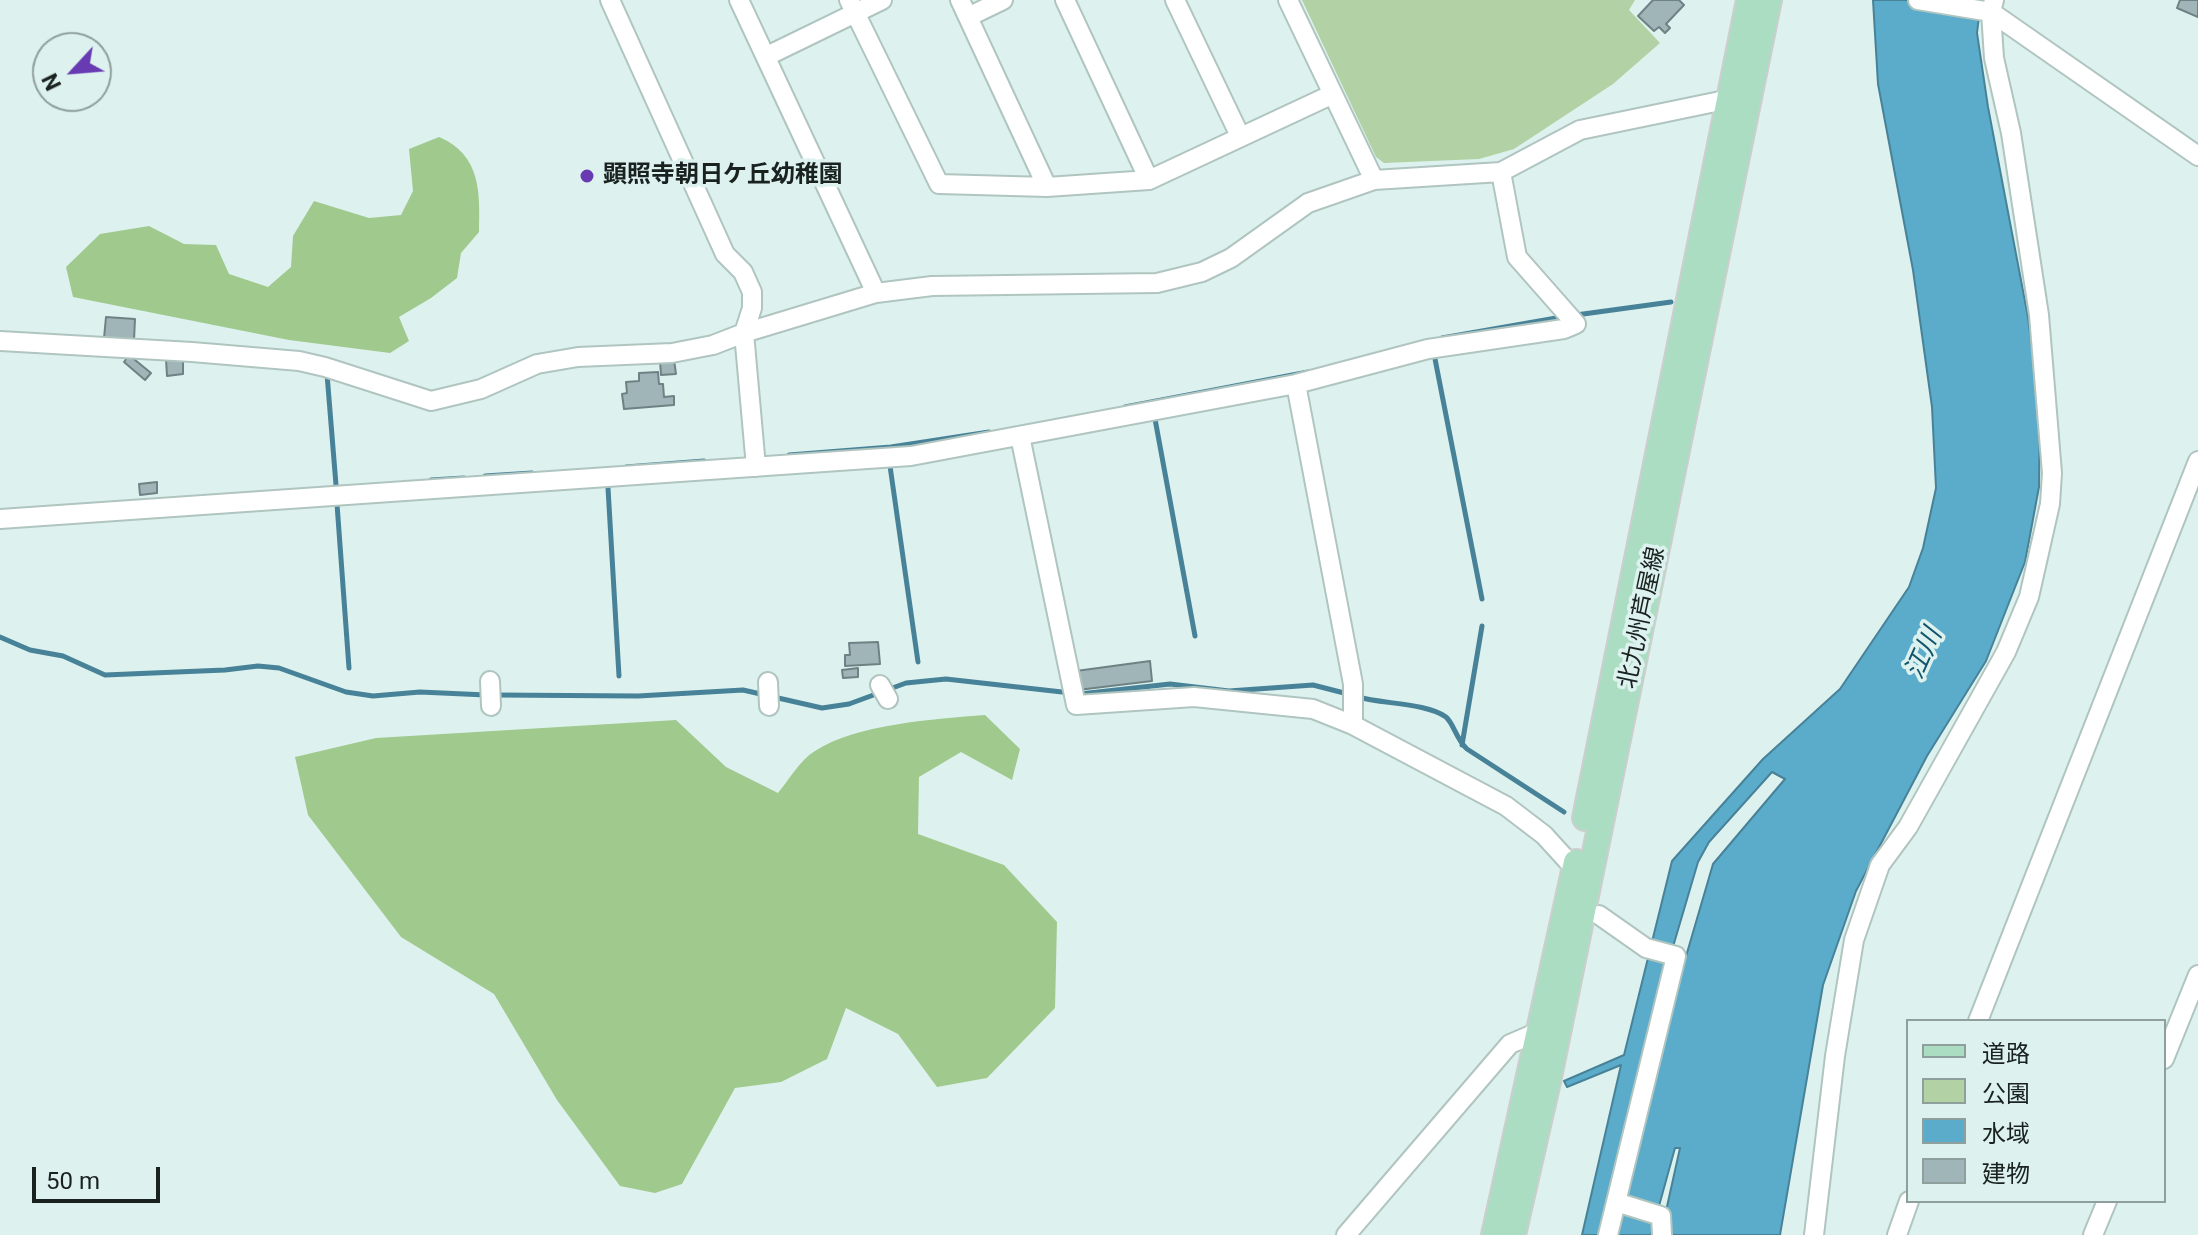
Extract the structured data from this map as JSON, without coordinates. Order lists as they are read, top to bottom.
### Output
{
  "streets": {
    "main road": ["北九州芦屋線"]
  },
  "water": ["江川"],
  "places": ["顕照寺朝日ケ丘幼稚園"],
  "legend": [
    "道路",
    "公園",
    "水域",
    "建物"
  ],
  "scale_bar": "50 m",
  "north": "bottom left"
}
